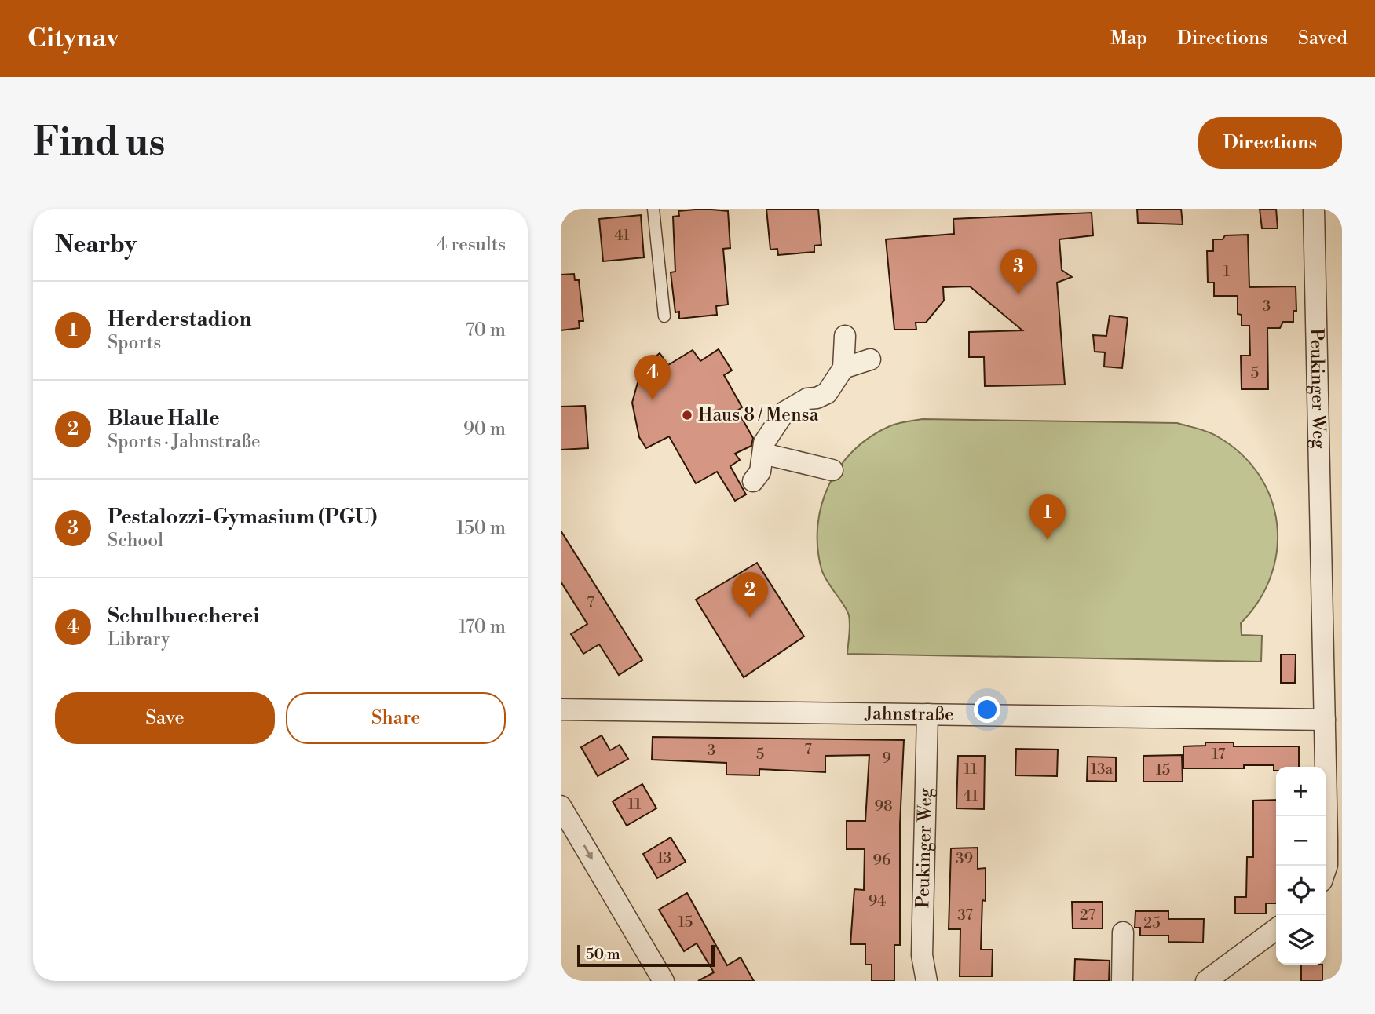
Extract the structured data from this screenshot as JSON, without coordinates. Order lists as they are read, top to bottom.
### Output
{
  "streets": {
    "street": ["Peukinger Weg", "Jahnstraße"]
  },
  "crossings": [
    ["Peukinger Weg", "Jahnstraße"]
  ],
  "places": ["Haus 8 / Mensa"],
  "house_numbers": [
    "41",
    "1",
    "3",
    "5",
    "7",
    "7",
    "3",
    "5",
    "17",
    "9",
    "11",
    "13a",
    "15",
    "41",
    "11",
    "98",
    "13",
    "39",
    "96",
    "94",
    "37",
    "27",
    "15",
    "25"
  ],
  "scale_bar": "50 m",
  "page": {
    "header": "Citynav",
    "nav": ["Map", "Directions", "Saved"],
    "buttons": [
      "Directions",
      ["Save", "Share"]
    ],
    "title": "Find us",
    "heading": ["Nearby", "4 results"],
    "pins": [
      "3",
      "4",
      "1",
      "2"
    ],
    "list": [
      {
        "mark": "1",
        "name": "Herderstadion",
        "note": "Sports",
        "value": "70 m"
      },
      {
        "mark": "2",
        "name": "Blaue Halle",
        "note": "Sports · Jahnstraße",
        "value": "90 m"
      },
      {
        "mark": "3",
        "name": "Pestalozzi-Gymasium (PGU)",
        "note": "School",
        "value": "150 m"
      },
      {
        "mark": "4",
        "name": "Schulbuecherei",
        "note": "Library",
        "value": "170 m"
      }
    ],
    "map_buttons": ["+", "−"],
    "scale": "50 m"
  }
}
